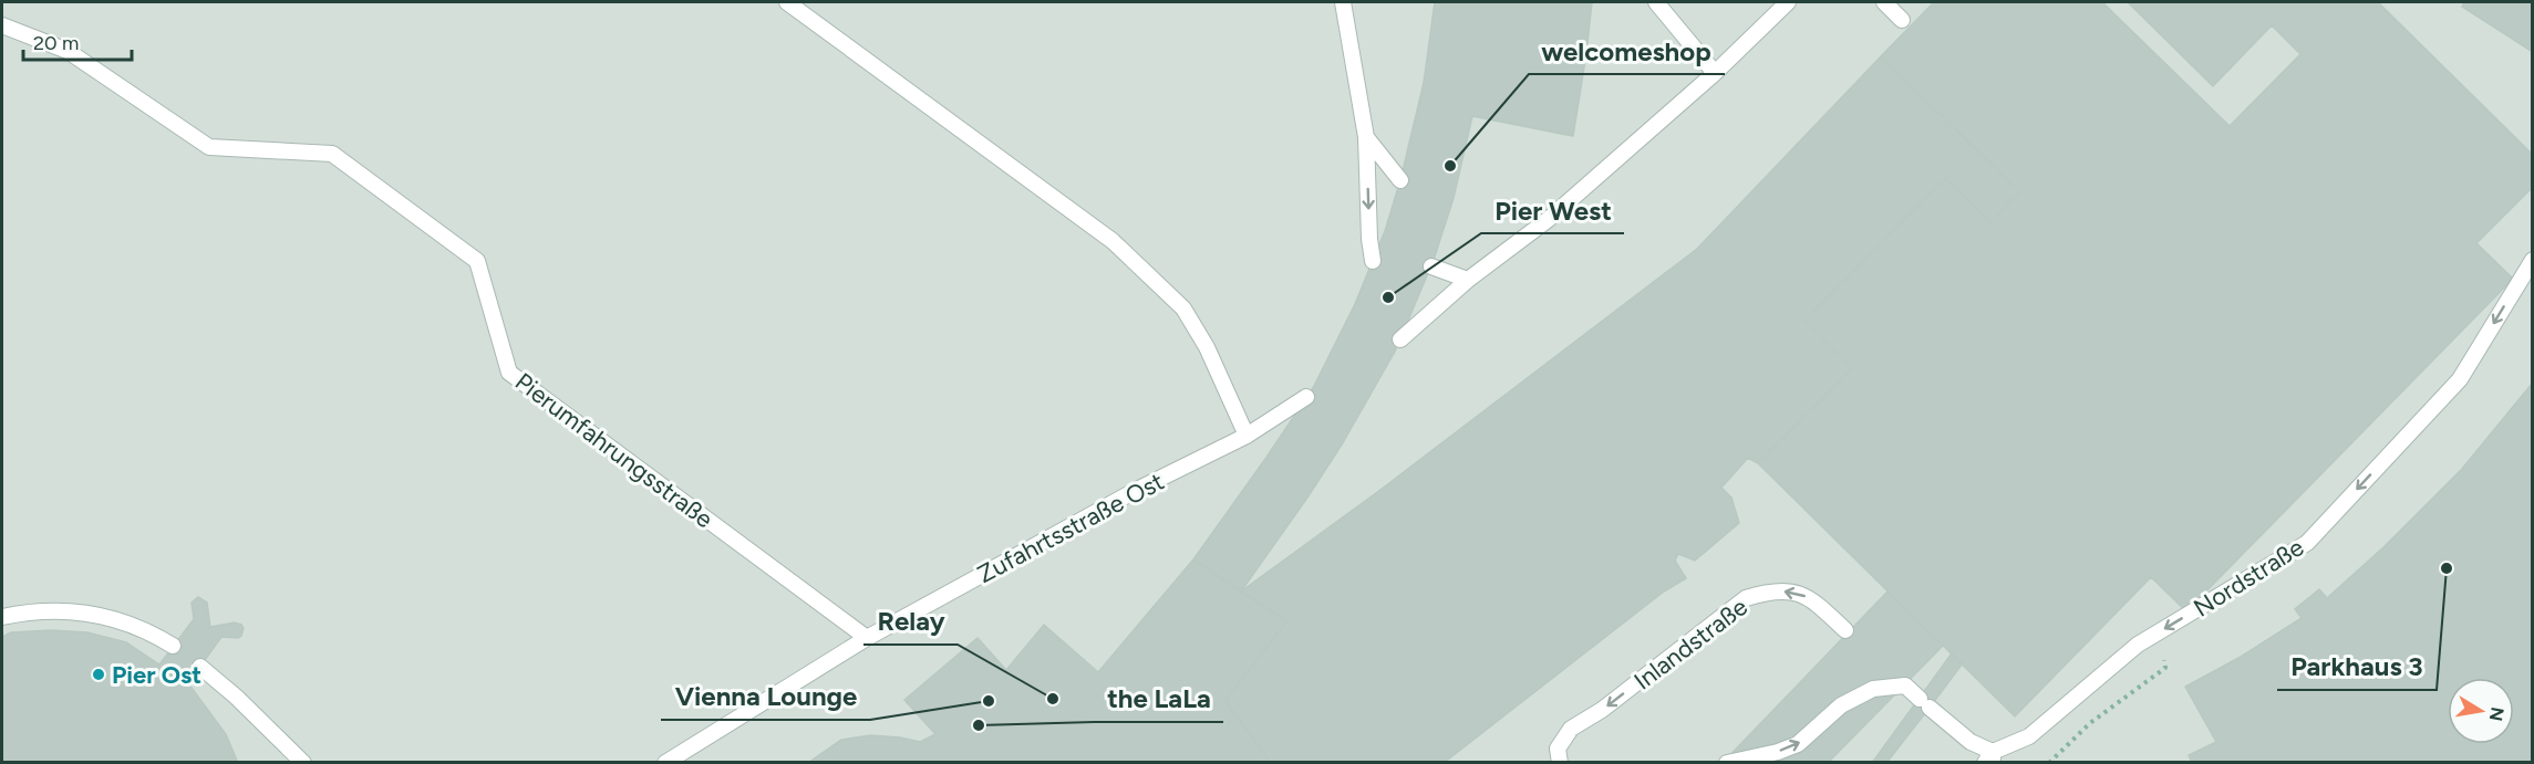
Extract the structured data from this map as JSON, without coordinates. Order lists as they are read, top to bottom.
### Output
{
  "streets": {
    "lane": [
      "Pierumfahrungsstraße",
      "Zufahrtsstraße Ost",
      "Nordstraße",
      "Inlandstraße"
    ]
  },
  "crossings": [
    ["Pierumfahrungsstraße", "Zufahrtsstraße Ost"]
  ],
  "one_way": ["Nordstraße", "Inlandstraße"],
  "places": [
    "welcomeshop",
    "Pier West",
    "Parkhaus 3",
    "Pier Ost",
    "Relay",
    "Vienna Lounge",
    "the LaLa"
  ],
  "scale_bar": "20 m",
  "north": "right"
}
